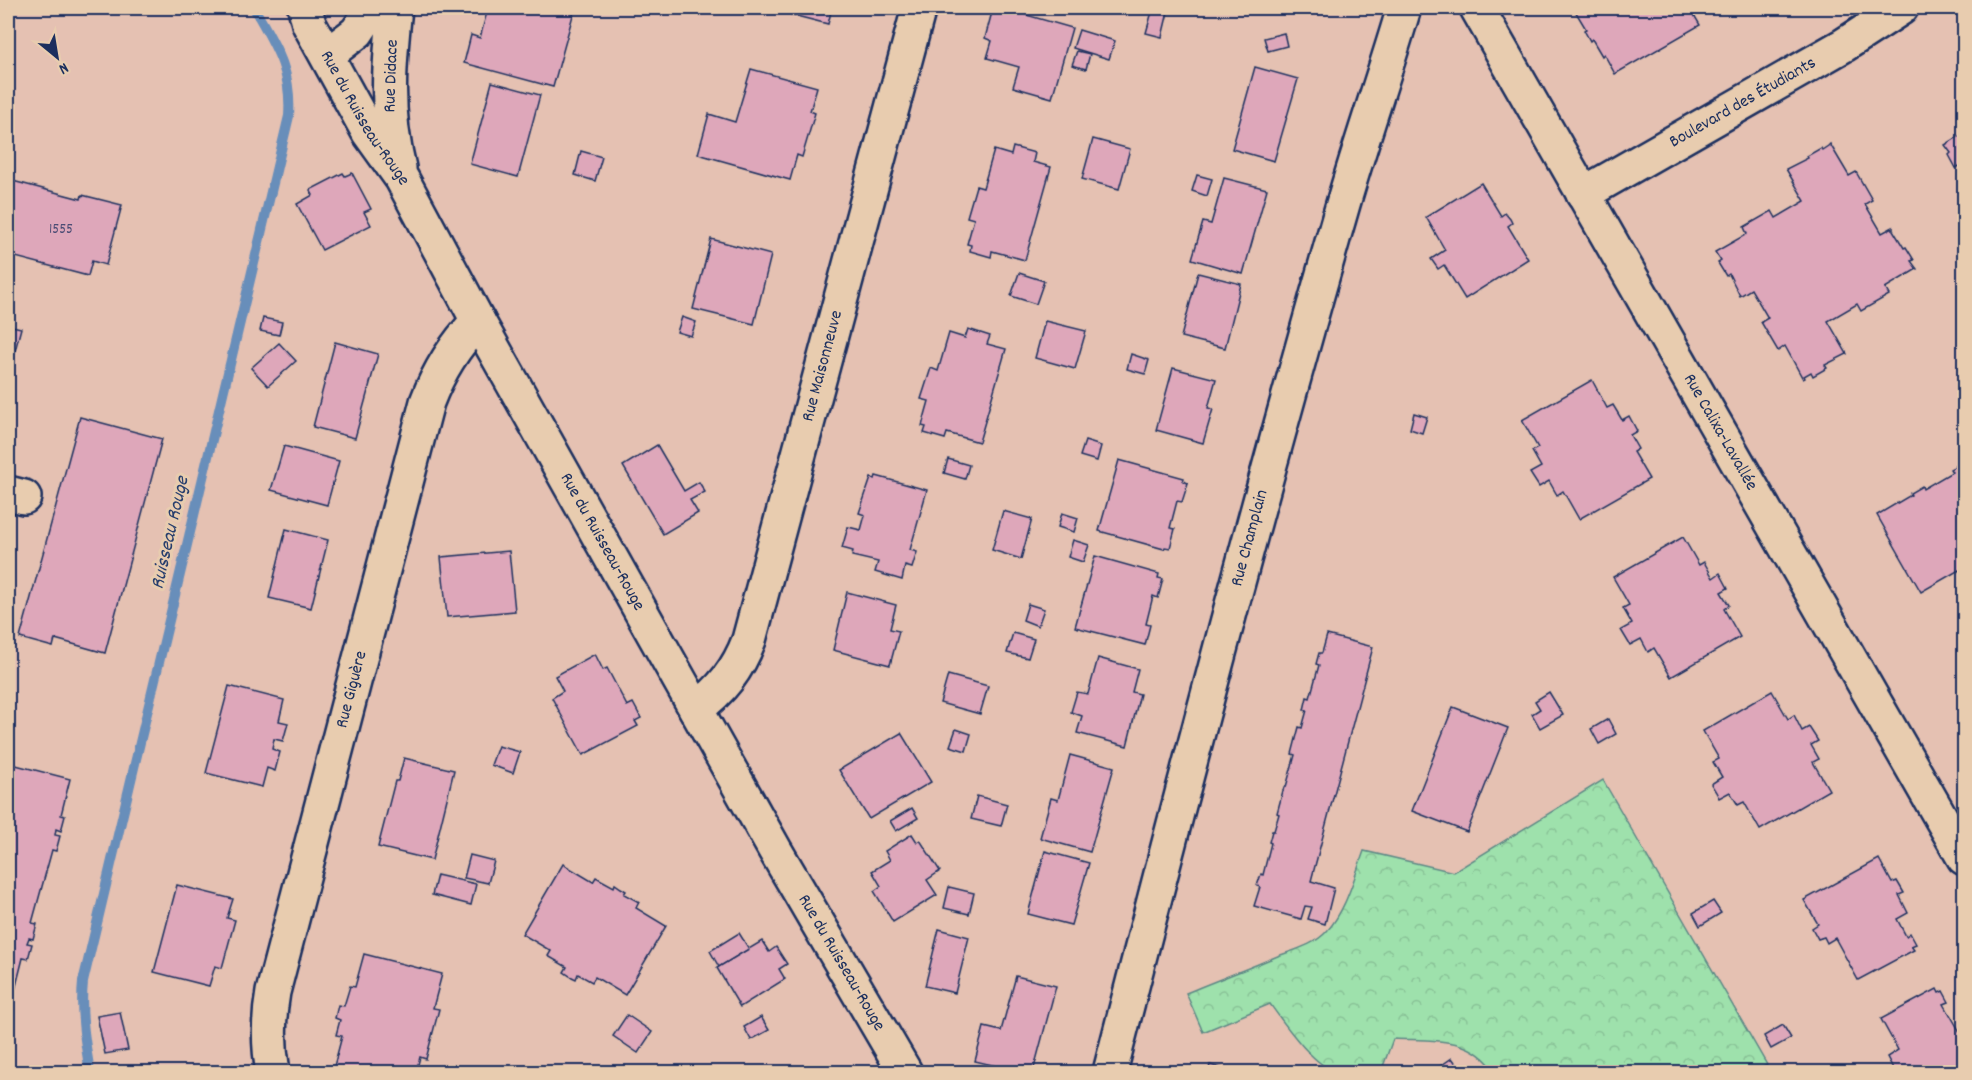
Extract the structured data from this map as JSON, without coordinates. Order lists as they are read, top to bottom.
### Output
{
  "streets": {
    "street": [
      "Rue Didace",
      "Boulevard des Étudiants",
      "Rue du Ruisseau-Rouge",
      "Rue Maisonneuve",
      "Rue Calixa-Lavallée",
      "Rue Champlain",
      "Rue Giguère"
    ]
  },
  "crossings": [
    ["Rue Didace", "Rue du Ruisseau-Rouge"],
    ["Boulevard des Étudiants", "Rue Calixa-Lavallée"],
    ["Rue du Ruisseau-Rouge", "Rue Maisonneuve"],
    ["Rue du Ruisseau-Rouge", "Rue Giguère"]
  ],
  "water": ["Ruisseau Rouge"],
  "house_numbers": ["1555"],
  "north": "bottom right"
}
